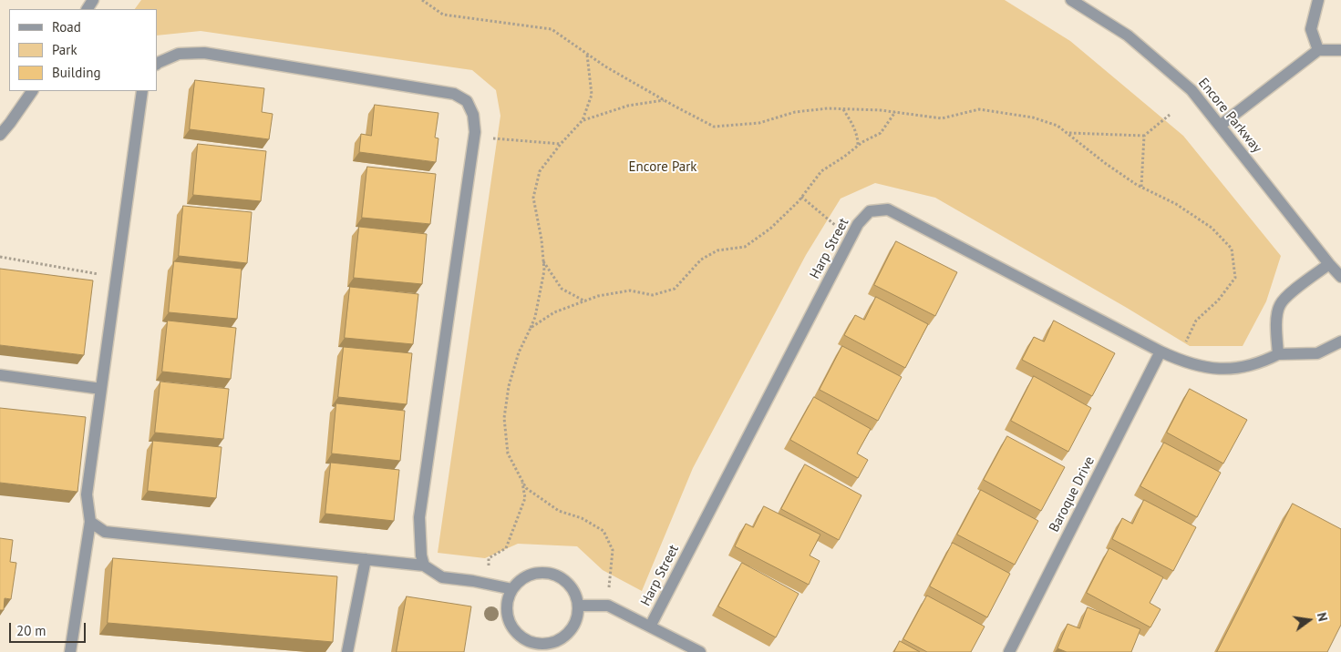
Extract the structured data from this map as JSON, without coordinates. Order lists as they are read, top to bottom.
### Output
{
  "streets": {
    "street": ["Encore Parkway", "Harp Street", "Baroque Drive"]
  },
  "crossings": [
    ["Harp Street", "Baroque Drive"]
  ],
  "parks": ["Encore Park"],
  "legend": ["Road", "Park", "Building"],
  "scale_bar": "20 m",
  "north": "right"
}
